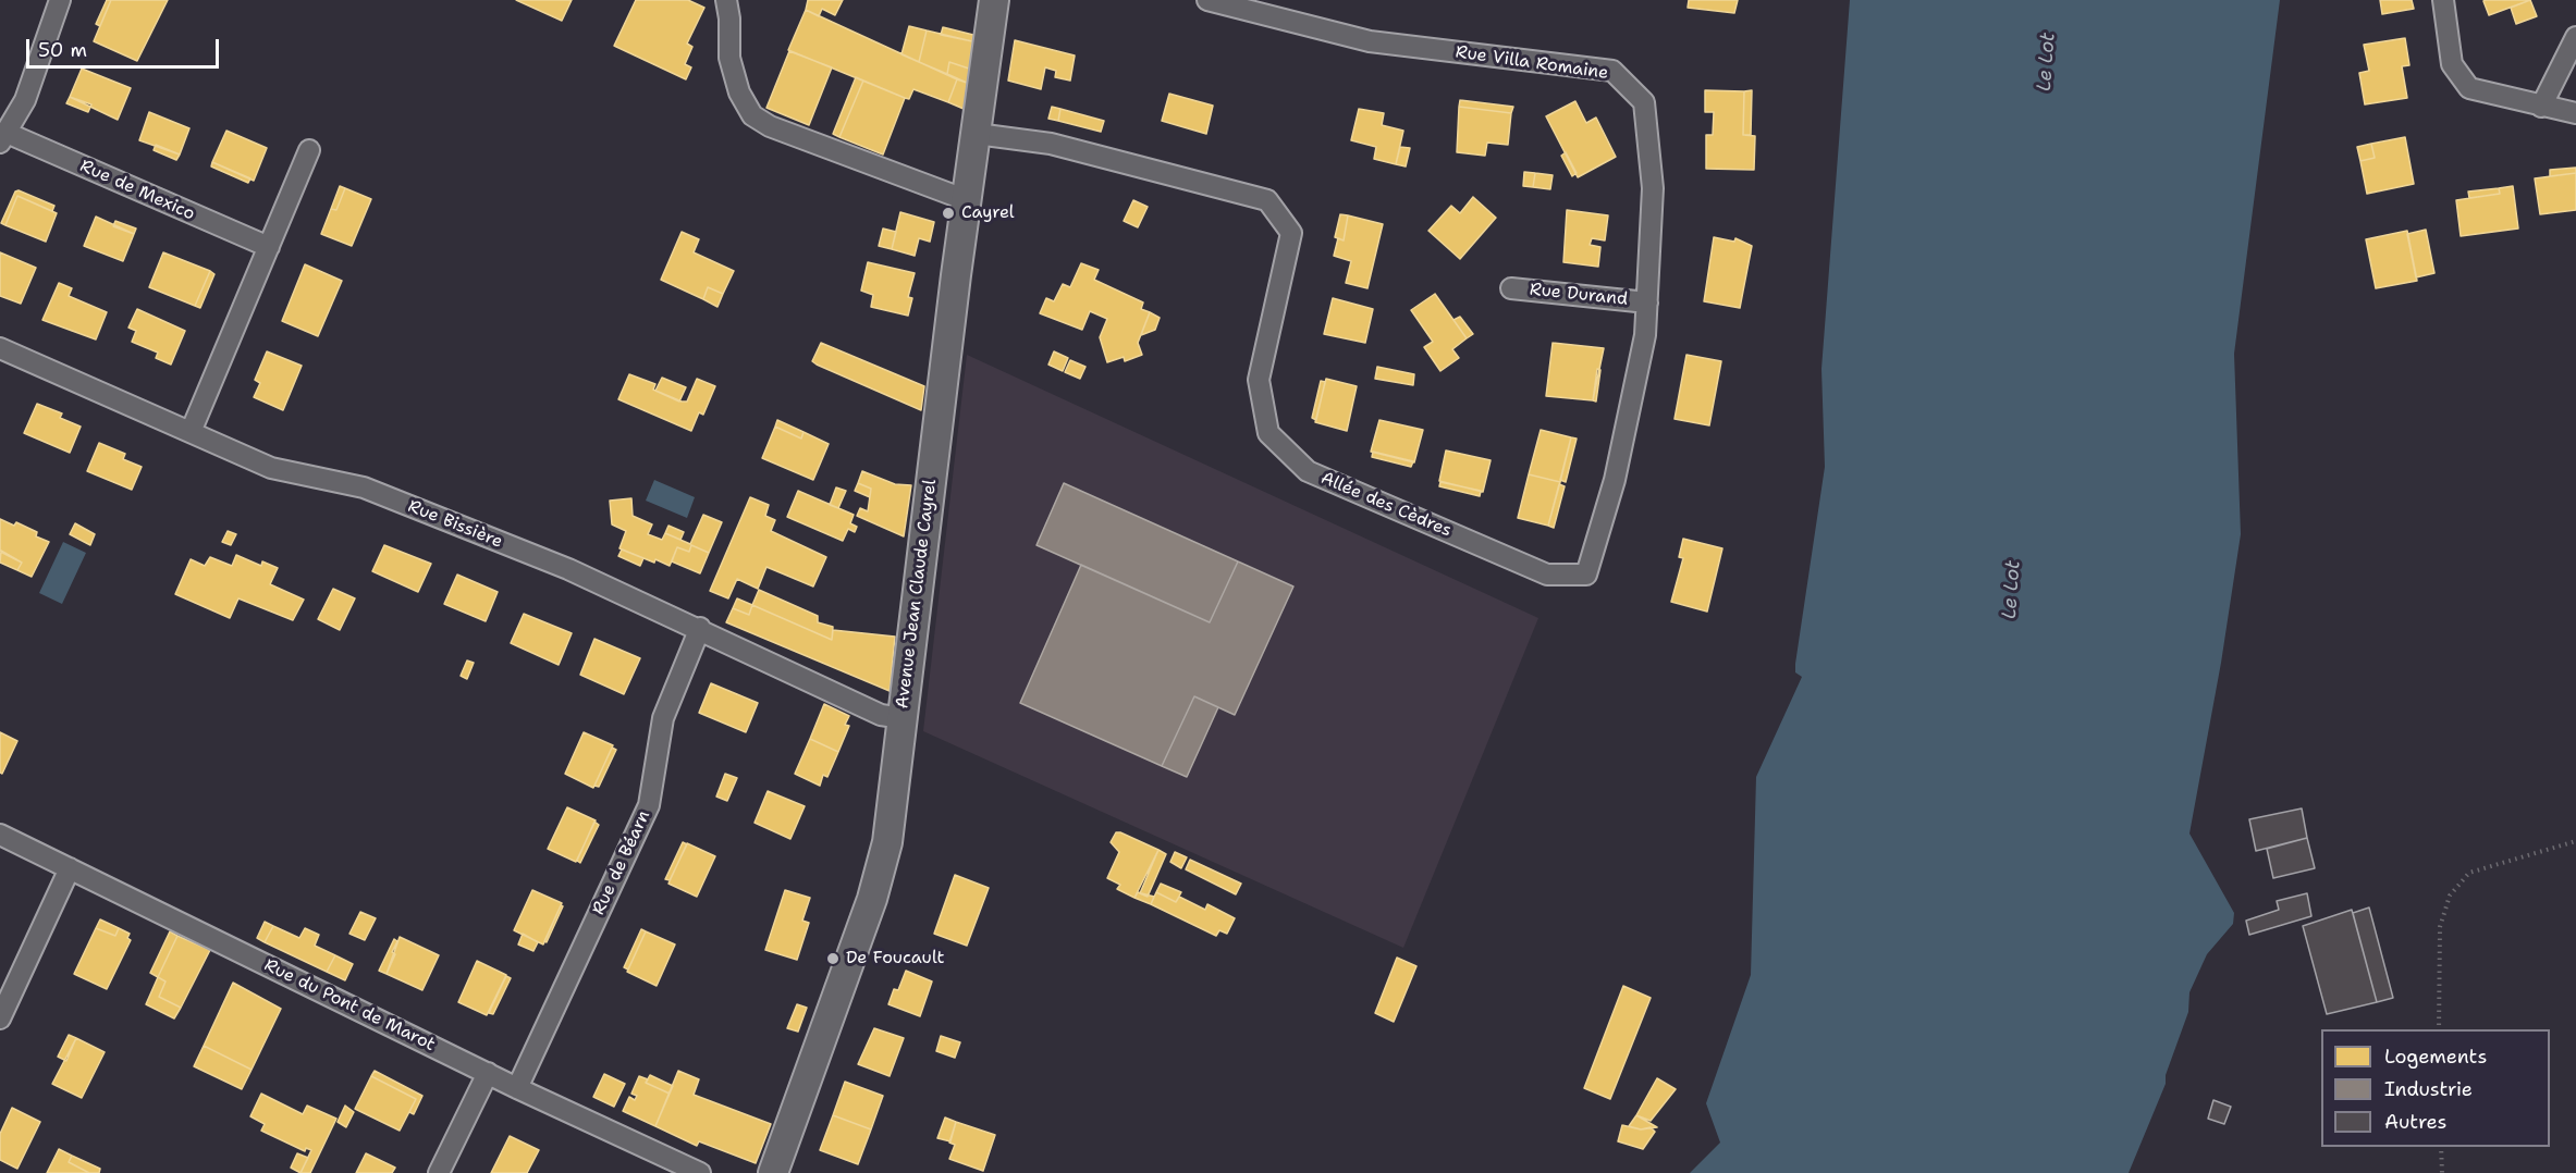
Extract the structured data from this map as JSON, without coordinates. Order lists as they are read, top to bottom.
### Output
{
  "streets": {
    "main road": ["Avenue Jean Claude Cayrel"],
    "street": [
      "Rue Villa Romaine",
      "Rue de Mexico",
      "Rue Durand",
      "Allée des Cèdres",
      "Rue Bissière",
      "Rue de Béarn",
      "Rue du Pont de Marot"
    ]
  },
  "crossings": [
    ["Rue Villa Romaine", "Rue Durand"],
    ["Rue Villa Romaine", "Allée des Cèdres"],
    ["Allée des Cèdres", "Avenue Jean Claude Cayrel"],
    ["Rue Bissière", "Avenue Jean Claude Cayrel"],
    ["Rue Bissière", "Rue de Béarn"],
    ["Rue de Béarn", "Rue du Pont de Marot"]
  ],
  "water": ["Le Lot"],
  "places": ["Cayrel", "De Foucault"],
  "legend": ["Logements", "Industrie", "Autres"],
  "scale_bar": "50 m"
}
